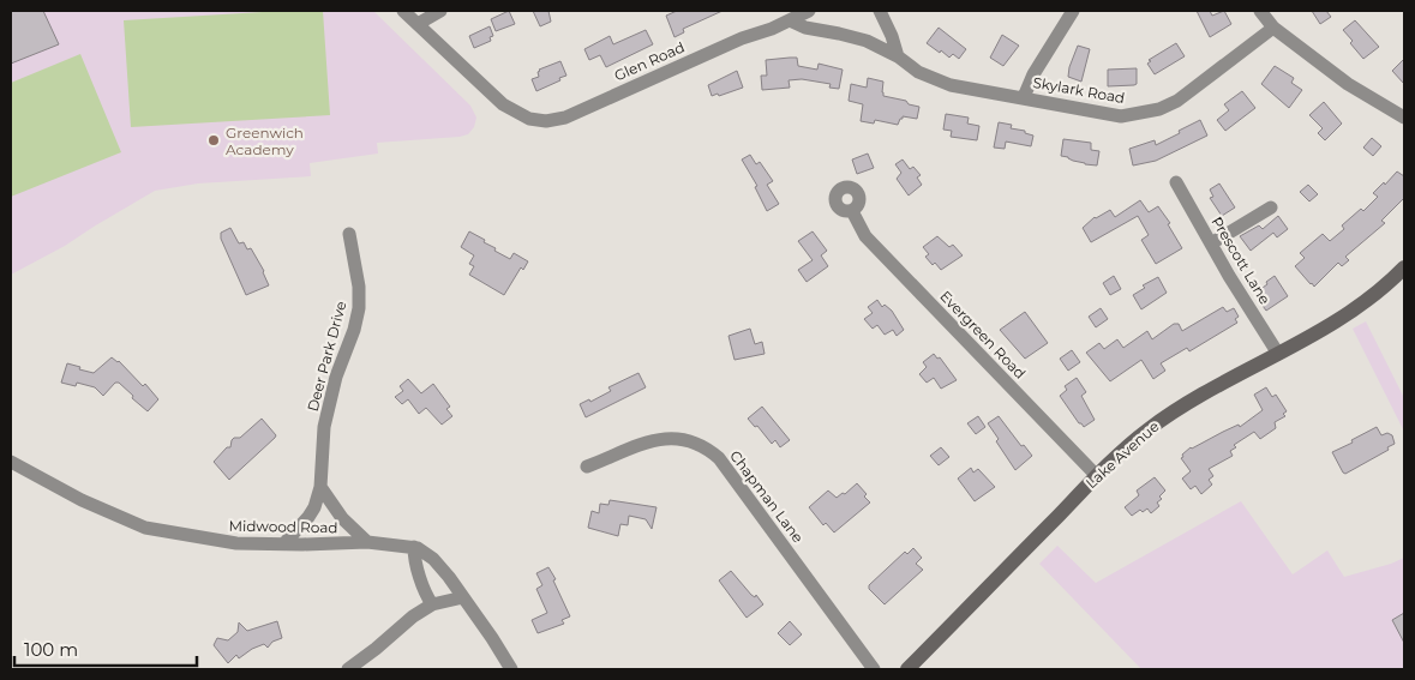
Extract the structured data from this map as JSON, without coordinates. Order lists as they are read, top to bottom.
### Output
{
  "streets": {
    "main road": ["Lake Avenue"],
    "street": [
      "Glen Road",
      "Skylark Road",
      "Prescott Lane",
      "Evergreen Road",
      "Deer Park Drive",
      "Chapman Lane",
      "Midwood Road"
    ]
  },
  "crossings": [
    ["Glen Road", "Skylark Road"],
    ["Prescott Lane", "Lake Avenue"],
    ["Evergreen Road", "Lake Avenue"],
    ["Deer Park Drive", "Midwood Road"]
  ],
  "places": ["Greenwich Academy"],
  "scale_bar": "100 m"
}
